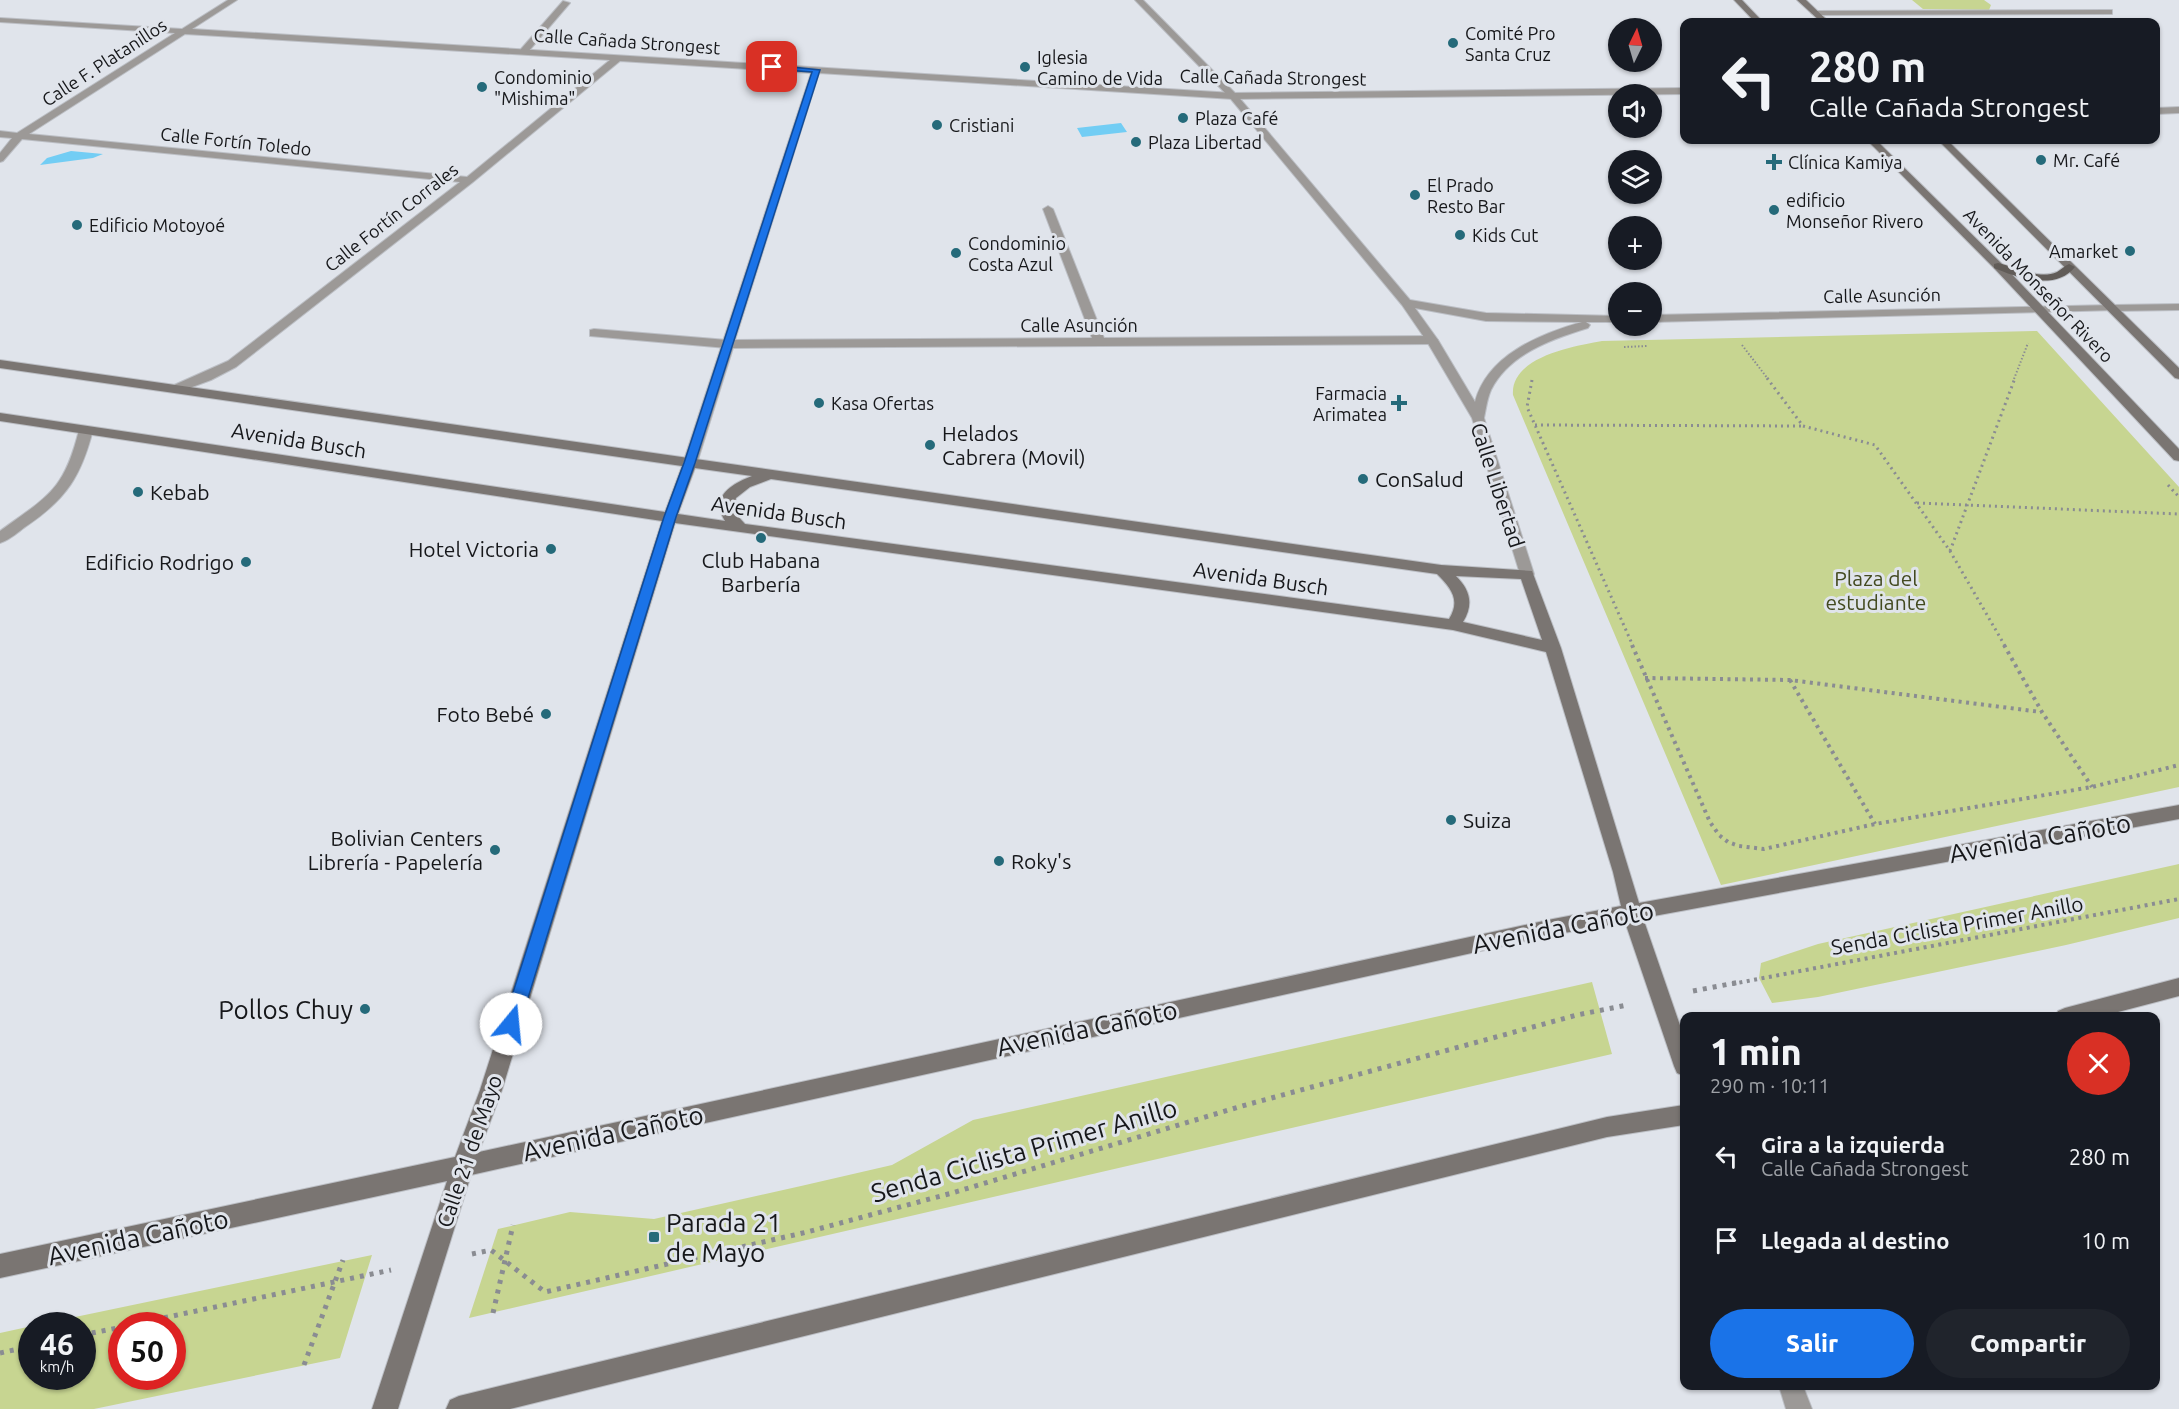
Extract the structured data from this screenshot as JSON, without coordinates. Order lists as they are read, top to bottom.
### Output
{
  "streets": {
    "main road": [
      "Avenida Monseñor Rivero",
      "Avenida Busch",
      "Calle Libertad",
      "Avenida Cañoto",
      "Calle 21 de Mayo"
    ],
    "street": [
      "Calle Cañada Strongest",
      "Calle F. Platanillos",
      "Calle Fortín Toledo",
      "Calle Fortín Corrales",
      "Calle Asunción"
    ],
    "path": ["Senda Ciclista Primer Anillo"]
  },
  "crossings": [
    ["Calle Cañada Strongest", "Calle F. Platanillos"],
    ["Calle Cañada Strongest", "Calle Fortín Corrales"],
    ["Calle Cañada Strongest", "Calle Libertad"],
    ["Calle Cañada Strongest", "Calle 21 de Mayo"],
    ["Calle F. Platanillos", "Calle Fortín Toledo"],
    ["Calle Fortín Toledo", "Calle Fortín Corrales"],
    ["Calle Fortín Corrales", "Avenida Busch"],
    ["Avenida Monseñor Rivero", "Calle Asunción"],
    ["Calle Asunción", "Calle Libertad"],
    ["Calle Asunción", "Calle 21 de Mayo"],
    ["Avenida Busch", "Calle Libertad"],
    ["Avenida Busch", "Calle 21 de Mayo"],
    ["Calle Libertad", "Avenida Cañoto"],
    ["Avenida Cañoto", "Calle 21 de Mayo"]
  ],
  "parks": ["Plaza del estudiante"],
  "places": {
    "other": [
      "Comité Pro Santa Cruz",
      "Iglesia Camino de Vida",
      "Condominio \"Mishima\"",
      "Plaza Café",
      "Cristiani",
      "Plaza Libertad",
      "Mr. Café",
      "El Prado Resto Bar",
      "edificio Monseñor Rivero",
      "Edificio Motoyoé",
      "Kids Cut",
      "Amarket",
      "Condominio Costa Azul",
      "Kasa Ofertas",
      "Helados Cabrera (Movil)",
      "ConSalud",
      "Kebab",
      "Club Habana Barbería",
      "Hotel Victoria",
      "Edificio Rodrigo",
      "Foto Bebé",
      "Suiza",
      "Bolivian Centers Librería - Papelería",
      "Roky's",
      "Pollos Chuy"
    ],
    "health": ["Clínica Kamiya", "Farmacia Arimatea"],
    "transit": ["Parada 21 de Mayo"]
  },
  "north": "top",
  "page": {
    "map_buttons": ["+", "−"],
    "turn": ["280 m", "Calle Cañada Strongest"],
    "heading": ["1 min", "290 m · 10:11"],
    "list": [
      {
        "name": "Gira a la izquierda",
        "note": "Calle Cañada Strongest",
        "value": "280 m"
      },
      {
        "name": "Llegada al destino",
        "value": "10 m"
      }
    ],
    "buttons": ["Salir", "Compartir"],
    "speed": "46 km/h",
    "limit": "50"
  }
}
